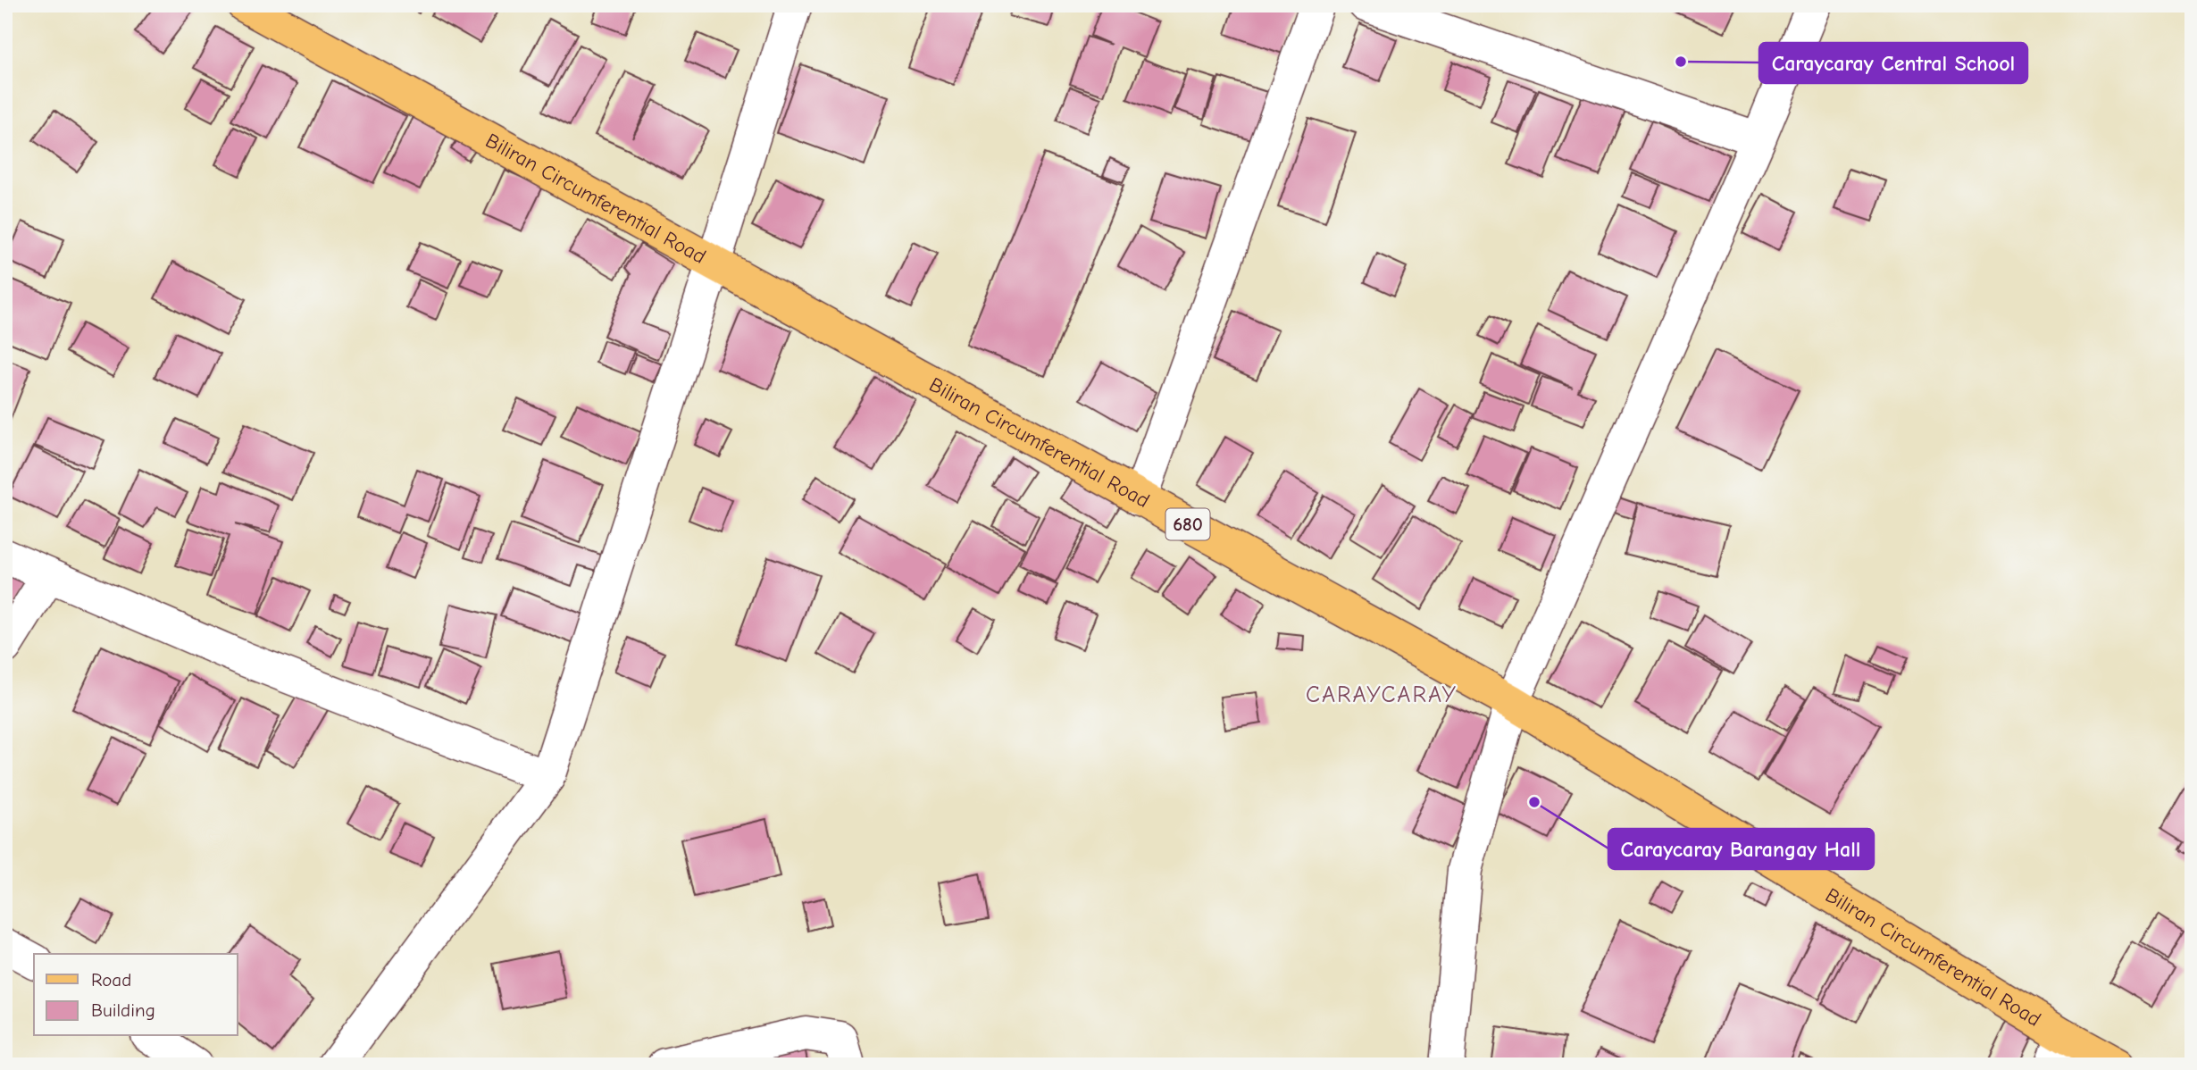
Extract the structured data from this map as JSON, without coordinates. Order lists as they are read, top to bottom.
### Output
{
  "streets": {
    "main road": ["Biliran Circumferential Road", "680"]
  },
  "districts": ["CARAYCARAY"],
  "places": ["Caraycaray Central School", "Caraycaray Barangay Hall"],
  "legend": ["Road", "Building"]
}
